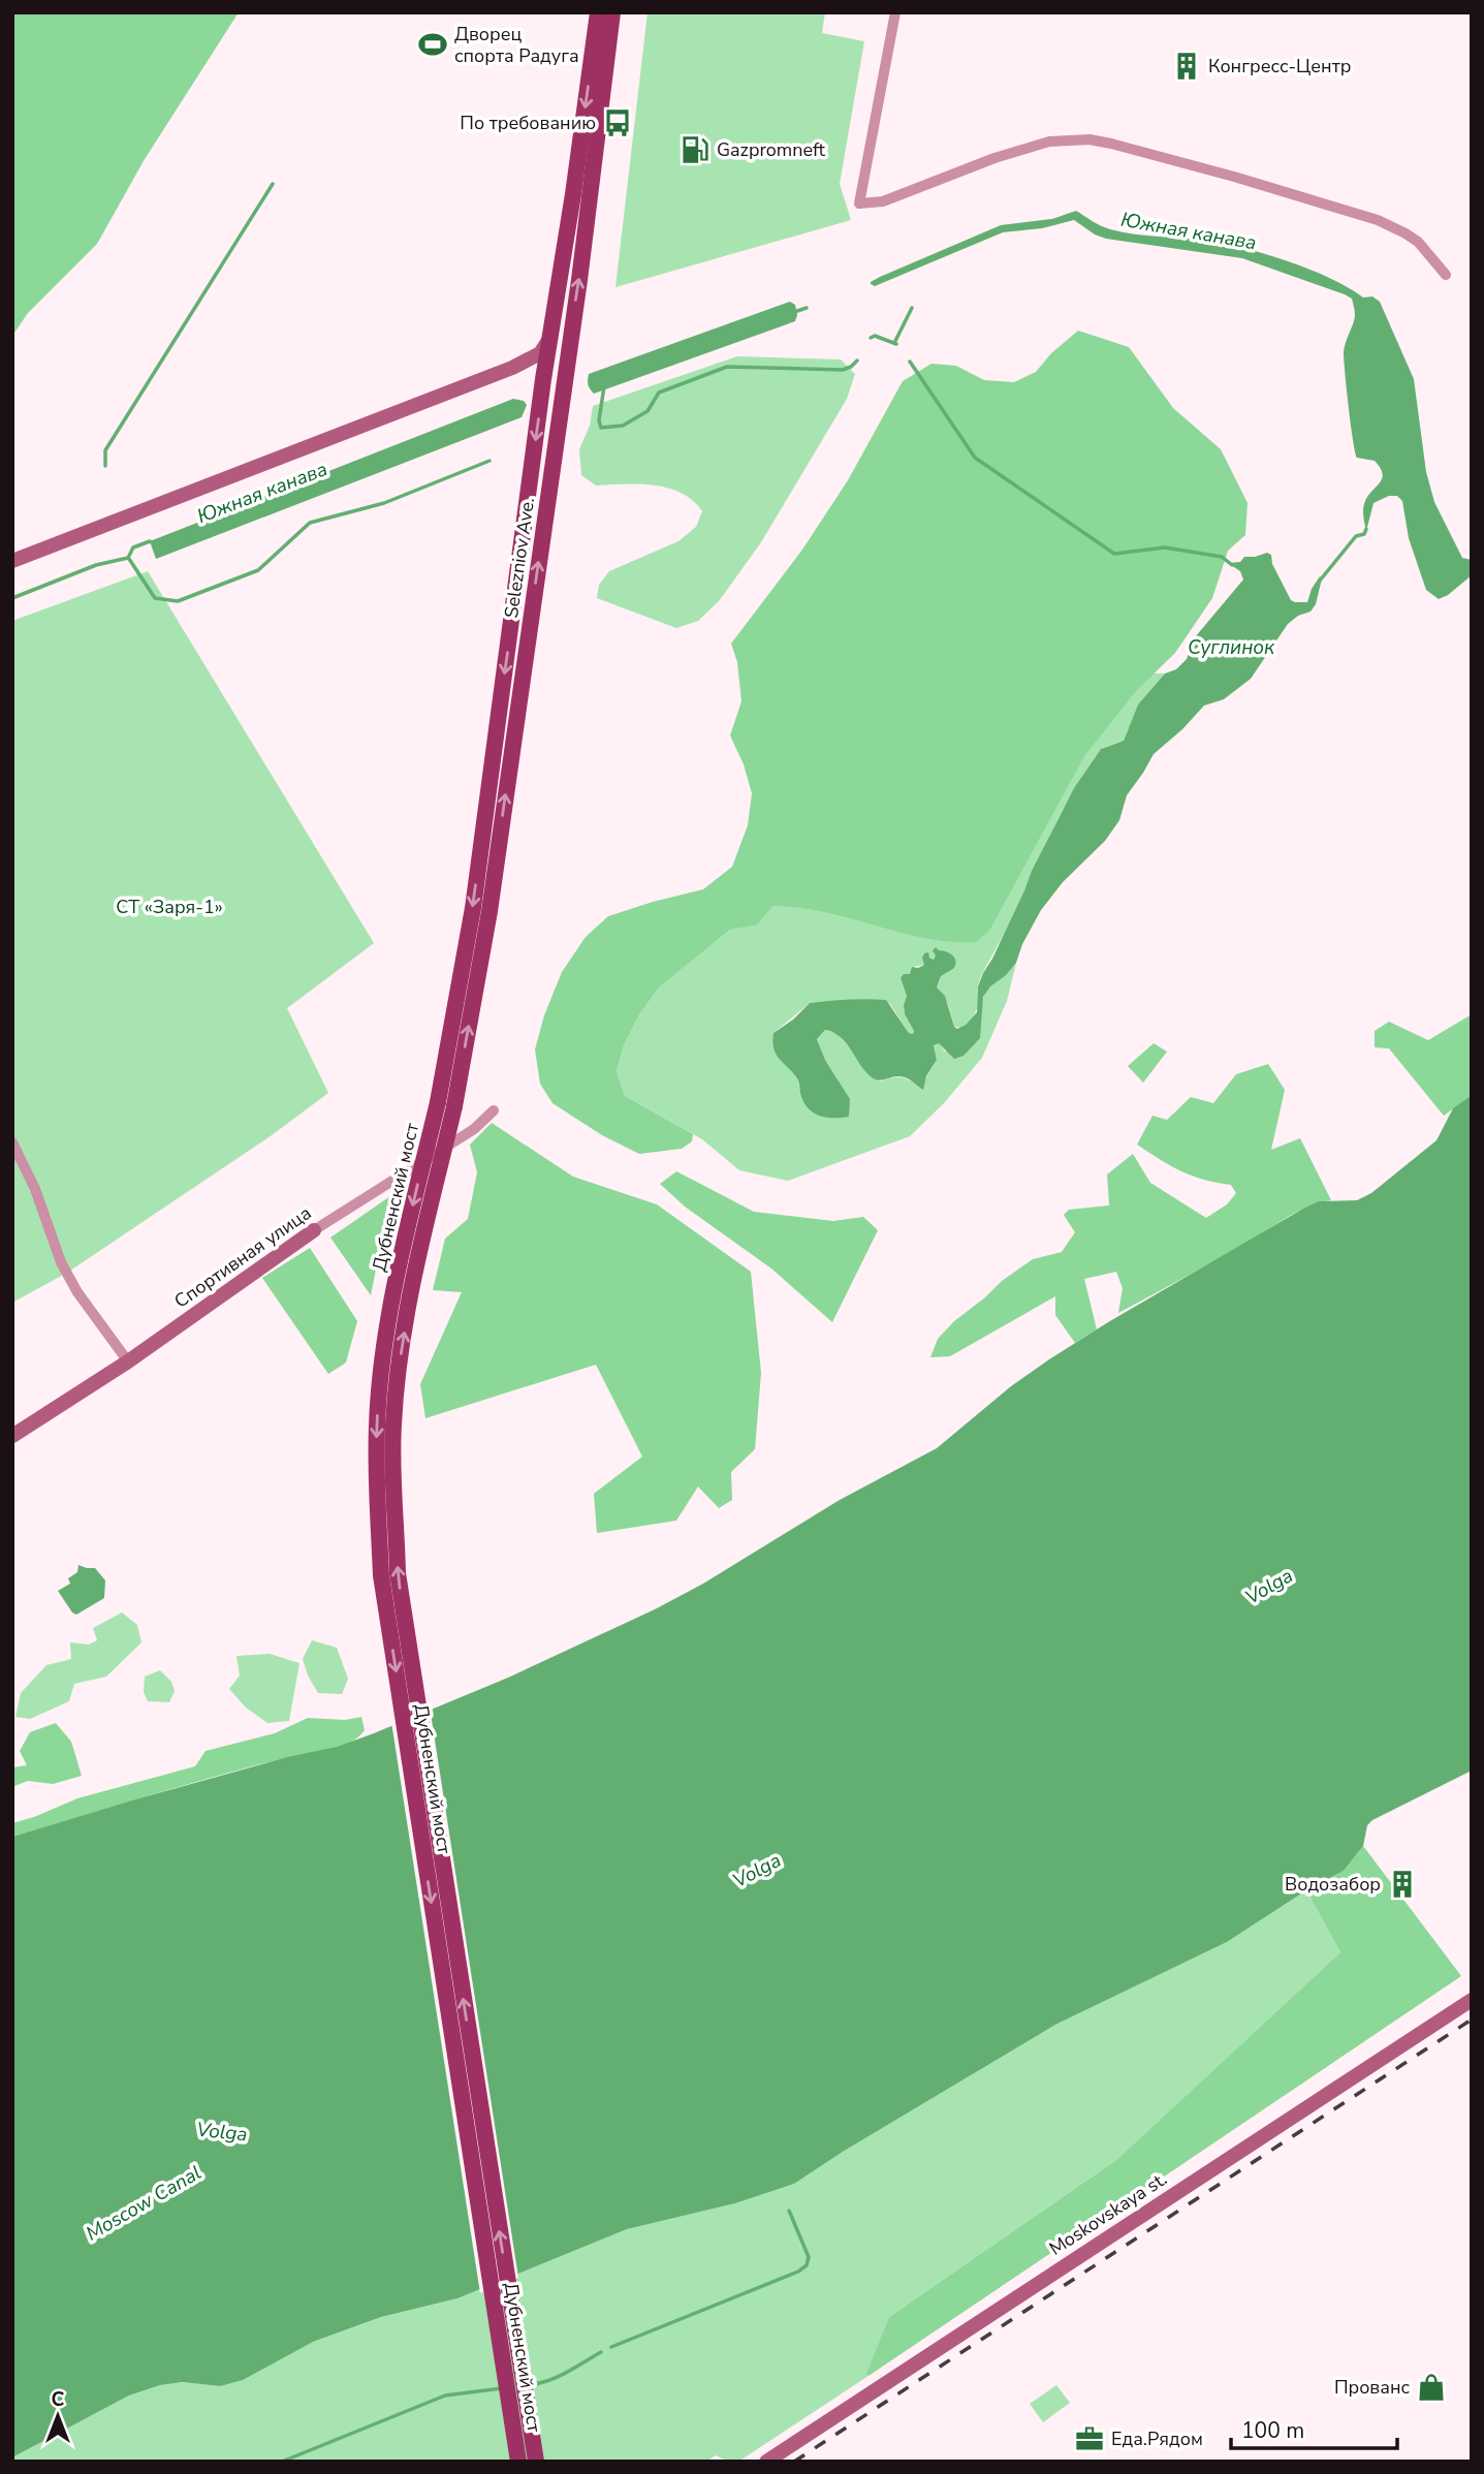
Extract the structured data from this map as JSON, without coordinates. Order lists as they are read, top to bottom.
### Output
{
  "streets": {
    "main road": [
      "Selezniov Ave.",
      "Дубненский мост",
      "Спортивная улица",
      "Moskovskaya st."
    ]
  },
  "crossings": [
    ["Selezniov Ave.", "Дубненский мост"]
  ],
  "water": [
    "Южная канава",
    "Суглинок",
    "Volga",
    "Moscow Canal"
  ],
  "parks": ["СТ «Заря-1»"],
  "places": {
    "sports": ["Дворец спорта Радуга"],
    "building": ["Конгресс-Центр", "Водозабор"],
    "bus stop": ["По требованию"],
    "fuel station": ["Gazpromneft"],
    "shop": ["Прованс"],
    "office": ["Еда.Рядом"]
  },
  "scale_bar": "100 m",
  "north": "top"
}
